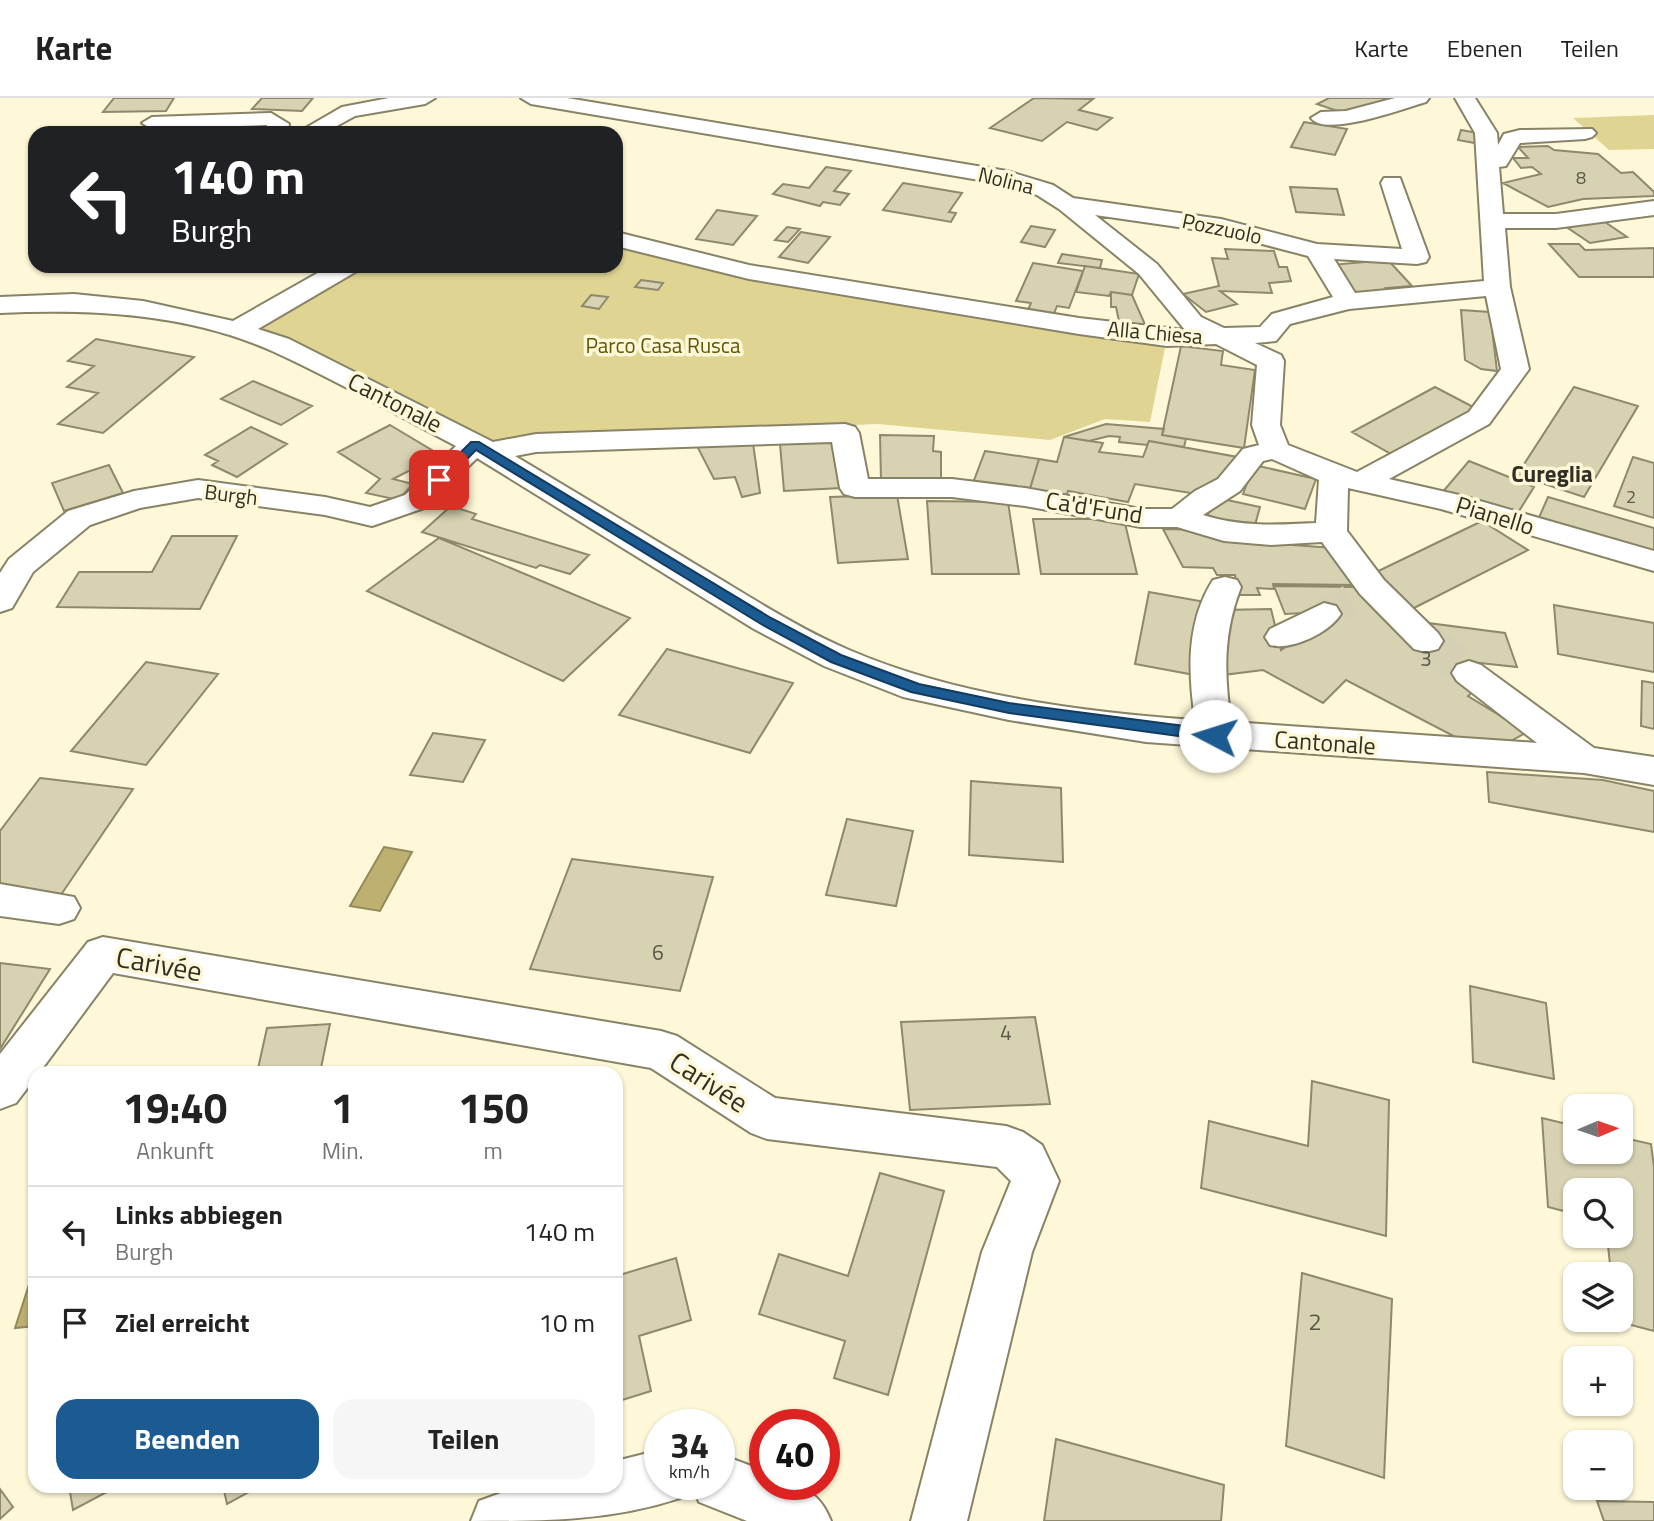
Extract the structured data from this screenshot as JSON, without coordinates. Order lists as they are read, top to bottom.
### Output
{
  "streets": {
    "street": [
      "Nolina",
      "Pozzuolo",
      "Alla Chiesa",
      "Cantonale",
      "Burgh",
      "Ca'd'Fund",
      "Pianello",
      "Carivée"
    ]
  },
  "crossings": [
    ["Nolina", "Pozzuolo"],
    ["Nolina", "Alla Chiesa"],
    ["Cantonale", "Burgh"],
    ["Cantonale", "Ca'd'Fund"],
    ["Burgh", "Ca'd'Fund"]
  ],
  "districts": ["Cureglia"],
  "parks": ["Parco Casa Rusca"],
  "house_numbers": [
    "8",
    "2",
    "3",
    "6",
    "4",
    "2"
  ],
  "north": "right",
  "page": {
    "header": "Karte",
    "nav": ["Karte", "Ebenen", "Teilen"],
    "turn": ["140 m", "Burgh"],
    "eta": [
      "19:40",
      "Ankunft",
      "1",
      "Min.",
      "150",
      "m"
    ],
    "map_buttons": ["+", "−"],
    "list": [
      {
        "name": "Links abbiegen",
        "note": "Burgh",
        "value": "140 m"
      },
      {
        "name": "Ziel erreicht",
        "value": "10 m"
      }
    ],
    "buttons": ["Beenden", "Teilen"],
    "speed": "34 km/h",
    "limit": "40"
  }
}
